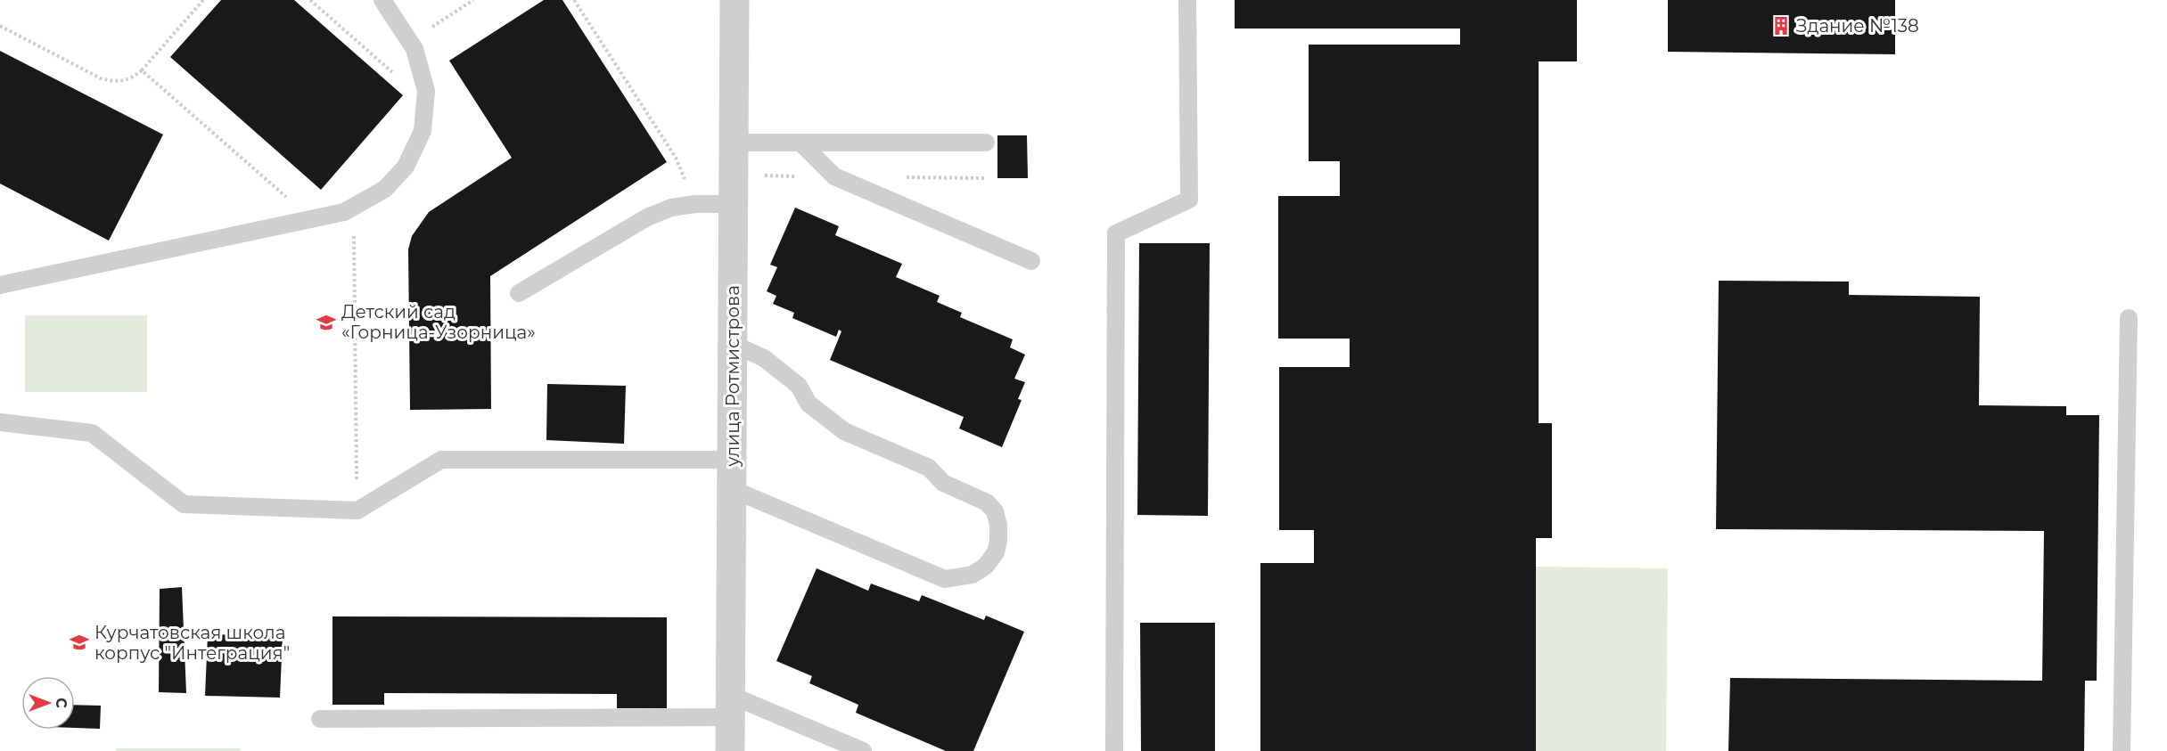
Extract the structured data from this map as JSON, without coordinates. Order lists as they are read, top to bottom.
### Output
{
  "streets": {
    "street": ["улица Ротмистрова"]
  },
  "places": {
    "building": ["Здание №138"],
    "school or university": ["Детский сад «Горница-Узорница»", "Курчатовская школа корпус \"Интеграция\""]
  },
  "north": "right"
}
